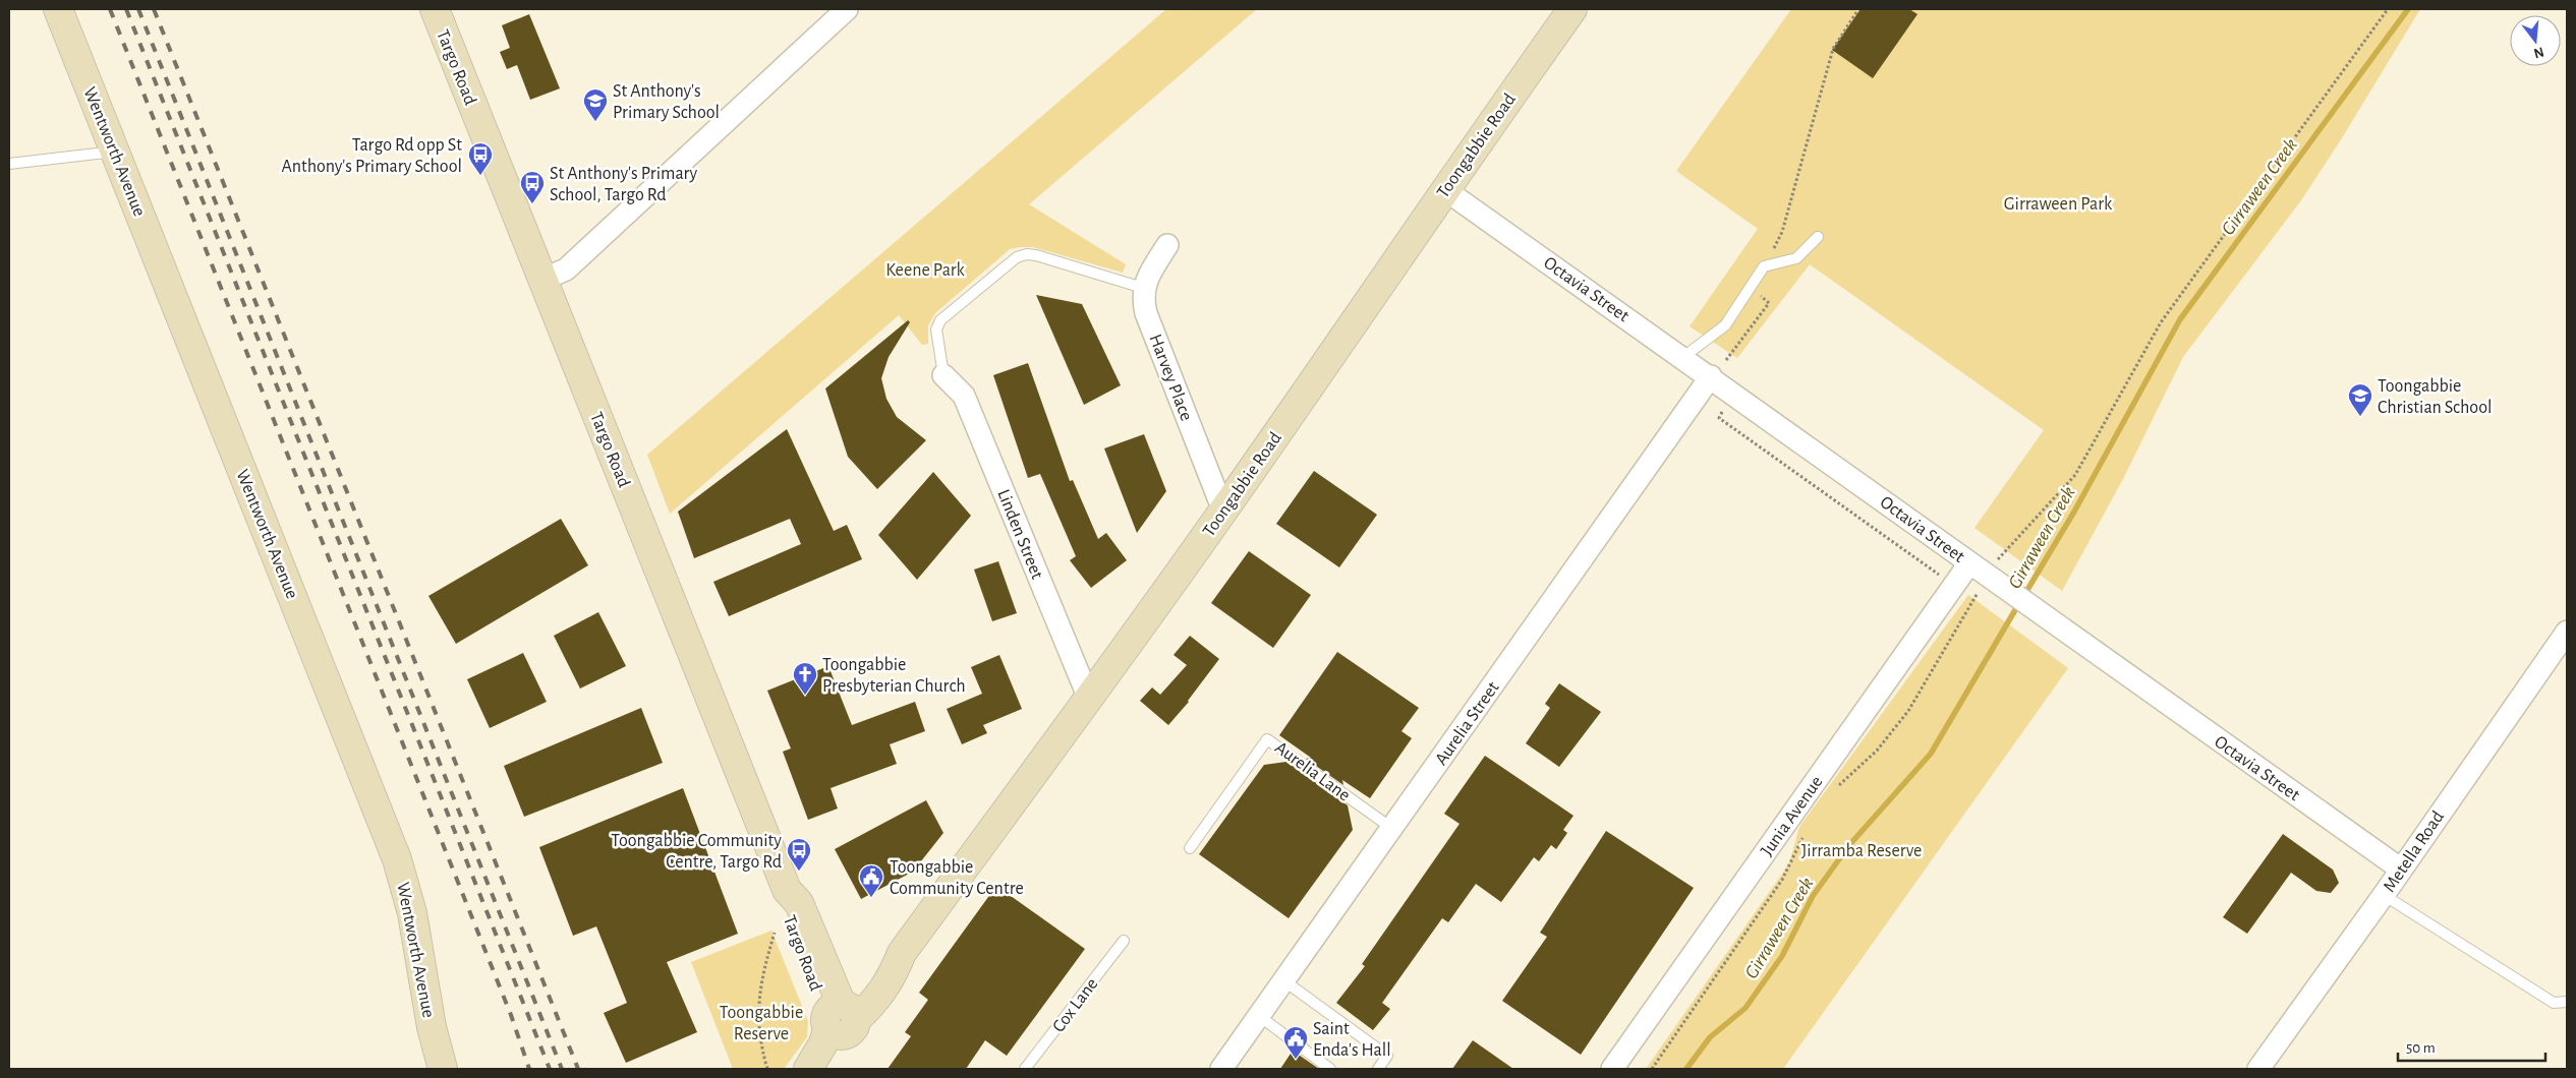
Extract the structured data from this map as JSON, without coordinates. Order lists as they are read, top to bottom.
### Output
{
  "streets": {
    "main road": ["Targo Road", "Toongabbie Road", "Wentworth Avenue"],
    "street": [
      "Octavia Street",
      "Harvey Place",
      "Linden Street",
      "Aurelia Street",
      "Junia Avenue",
      "Metella Road"
    ],
    "lane": ["Aurelia Lane", "Cox Lane"]
  },
  "crossings": [
    ["Targo Road", "Toongabbie Road"],
    ["Toongabbie Road", "Octavia Street"],
    ["Toongabbie Road", "Harvey Place"],
    ["Toongabbie Road", "Linden Street"],
    ["Octavia Street", "Aurelia Street"],
    ["Octavia Street", "Junia Avenue"],
    ["Octavia Street", "Metella Road"],
    ["Aurelia Street", "Aurelia Lane"]
  ],
  "water": ["Girraween Creek"],
  "parks": [
    "Girraween Park",
    "Keene Park",
    "Jirramba Reserve",
    "Toongabbie Reserve"
  ],
  "places": {
    "school or university": ["St Anthony's Primary School", "Toongabbie Christian School"],
    "bus stop": ["Targo Rd opp St Anthony's Primary School", "St Anthony's Primary School, Targo Rd", "Toongabbie Community Centre, Targo Rd"],
    "church": ["Toongabbie Presbyterian Church"],
    "public building": ["Toongabbie Community Centre", "Saint Enda's Hall"]
  },
  "scale_bar": "50 m",
  "north": "bottom"
}
